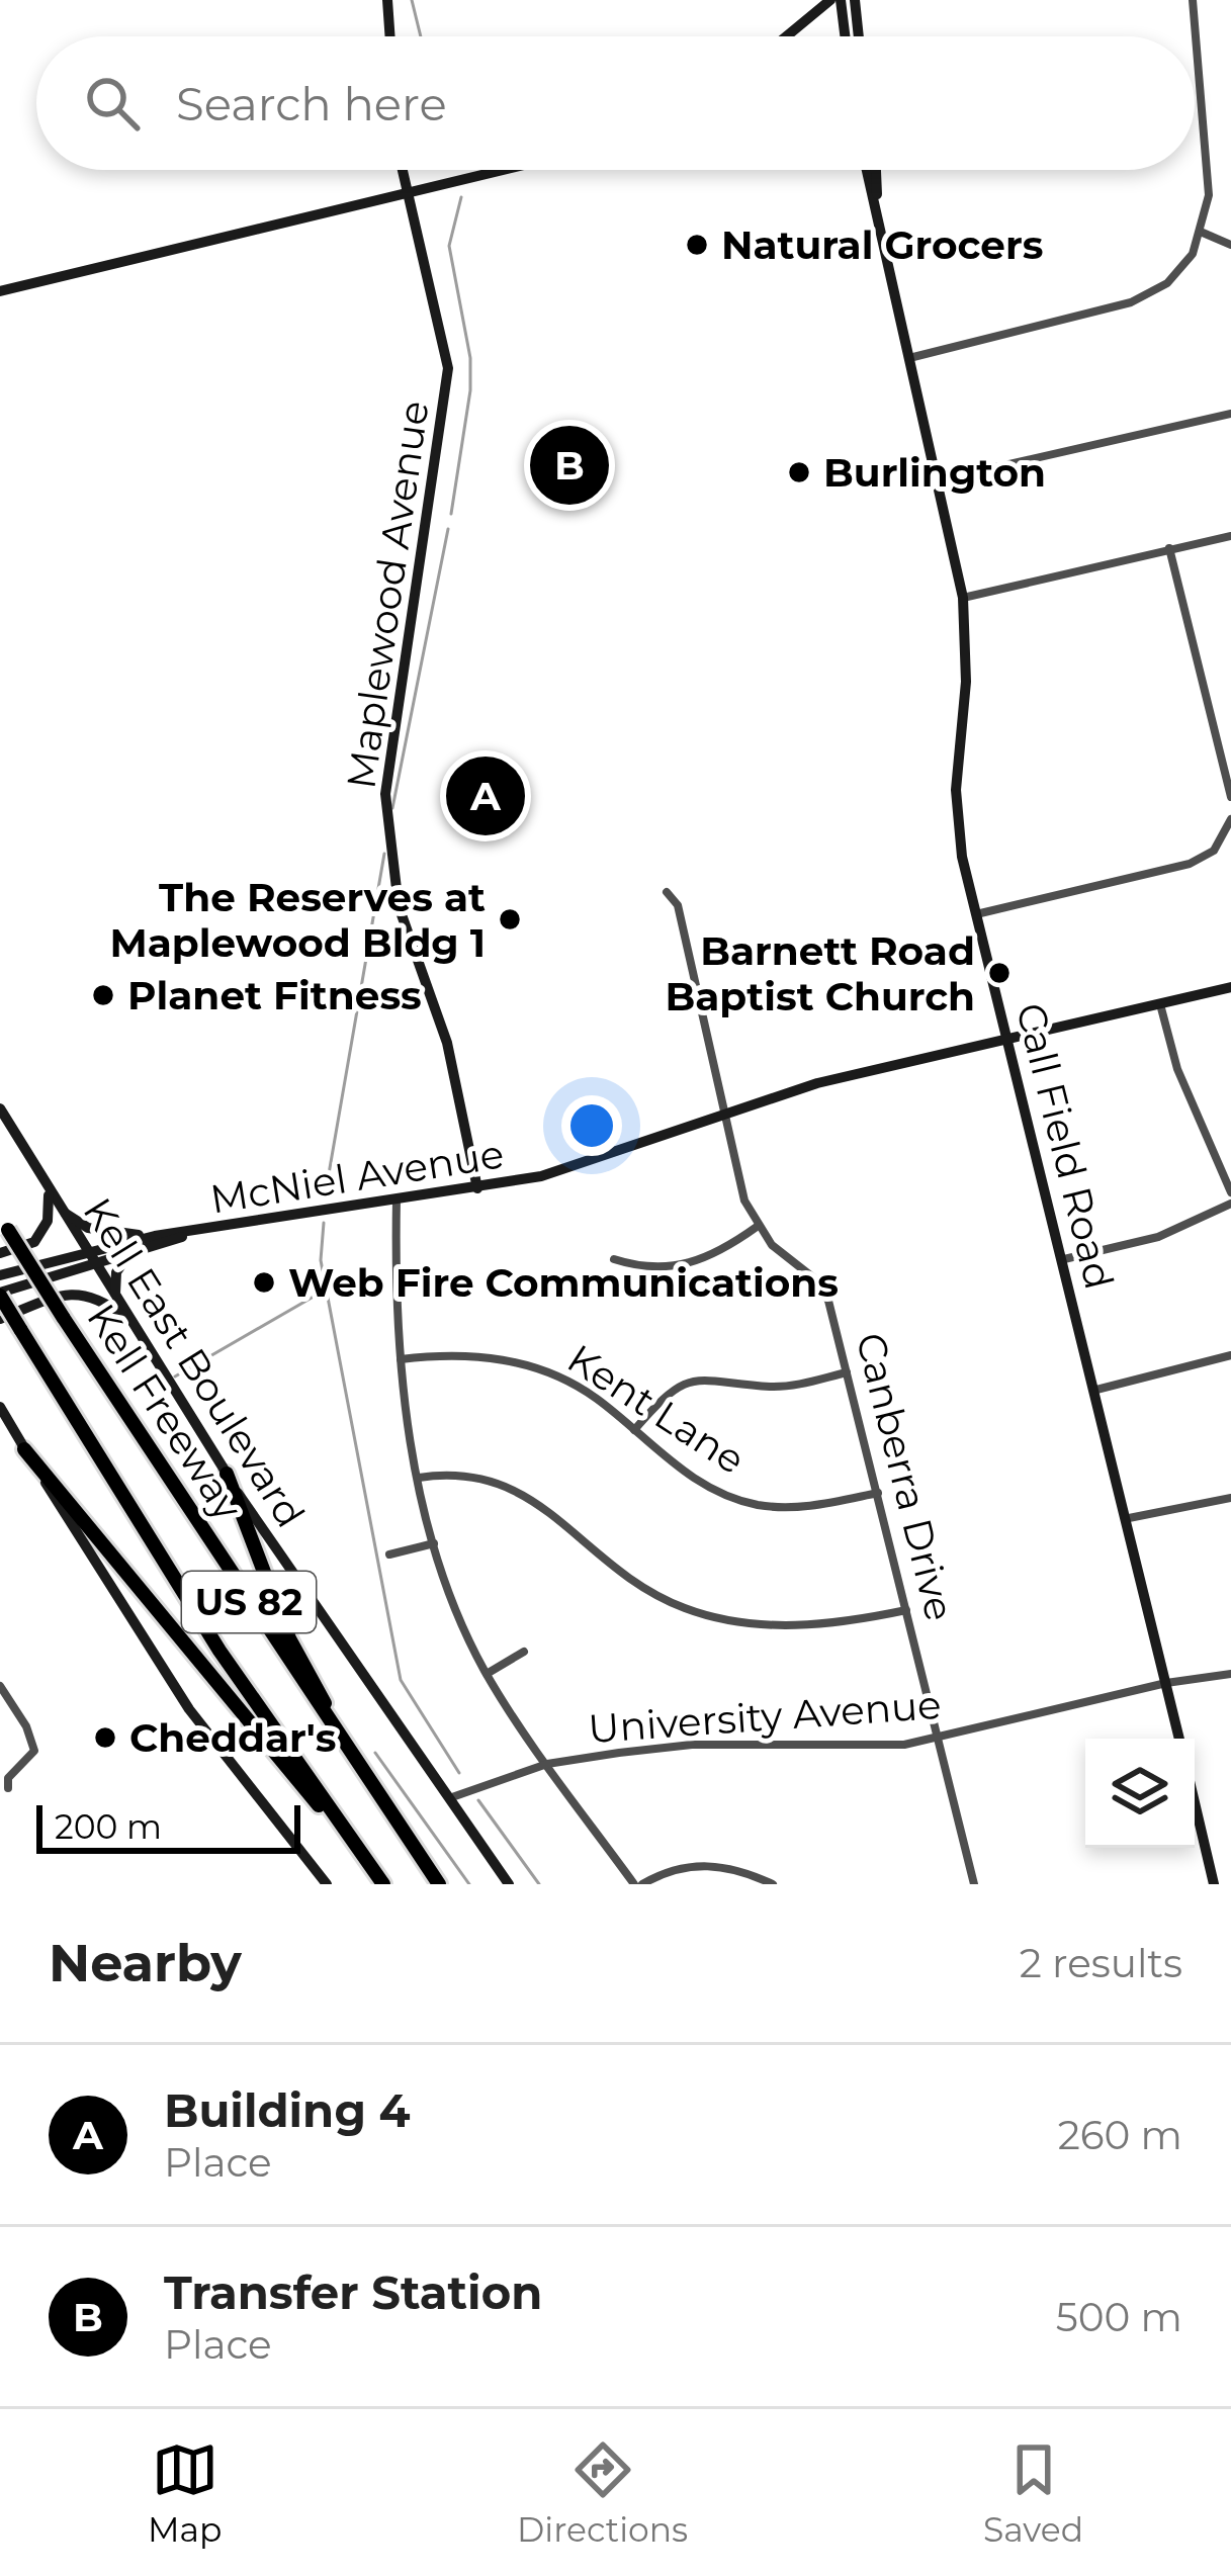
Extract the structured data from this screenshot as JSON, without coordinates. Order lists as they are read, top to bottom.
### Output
{
  "streets": {
    "highway": ["Kell Freeway", "US 82"],
    "main road": [
      "Maplewood Avenue",
      "Call Field Road",
      "McNiel Avenue",
      "Kell East Boulevard"
    ],
    "street": ["Kent Lane", "Canberra Drive", "University Avenue"]
  },
  "crossings": [
    ["Maplewood Avenue", "McNiel Avenue"],
    ["Call Field Road", "McNiel Avenue"],
    ["Call Field Road", "University Avenue"],
    ["McNiel Avenue", "Kell East Boulevard"],
    ["McNiel Avenue", "Kell Freeway"],
    ["McNiel Avenue", "Canberra Drive"],
    ["Kell East Boulevard", "University Avenue"],
    ["Kent Lane", "Canberra Drive"],
    ["Canberra Drive", "University Avenue"]
  ],
  "places": [
    "Natural Grocers",
    "Burlington",
    "The Reserves at Maplewood Bldg 1",
    "Barnett Road Baptist Church",
    "Planet Fitness",
    "Web Fire Communications",
    "Cheddar's"
  ],
  "scale_bar": "200 m",
  "page": {
    "search": "Search here",
    "pins": ["B", "A"],
    "scale": "200 m",
    "heading": ["Nearby", "2 results"],
    "list": [
      {
        "mark": "A",
        "name": "Building 4",
        "note": "Place",
        "value": "260 m"
      },
      {
        "mark": "B",
        "name": "Transfer Station",
        "note": "Place",
        "value": "500 m"
      }
    ],
    "nav": ["Map", "Directions", "Saved"]
  }
}
